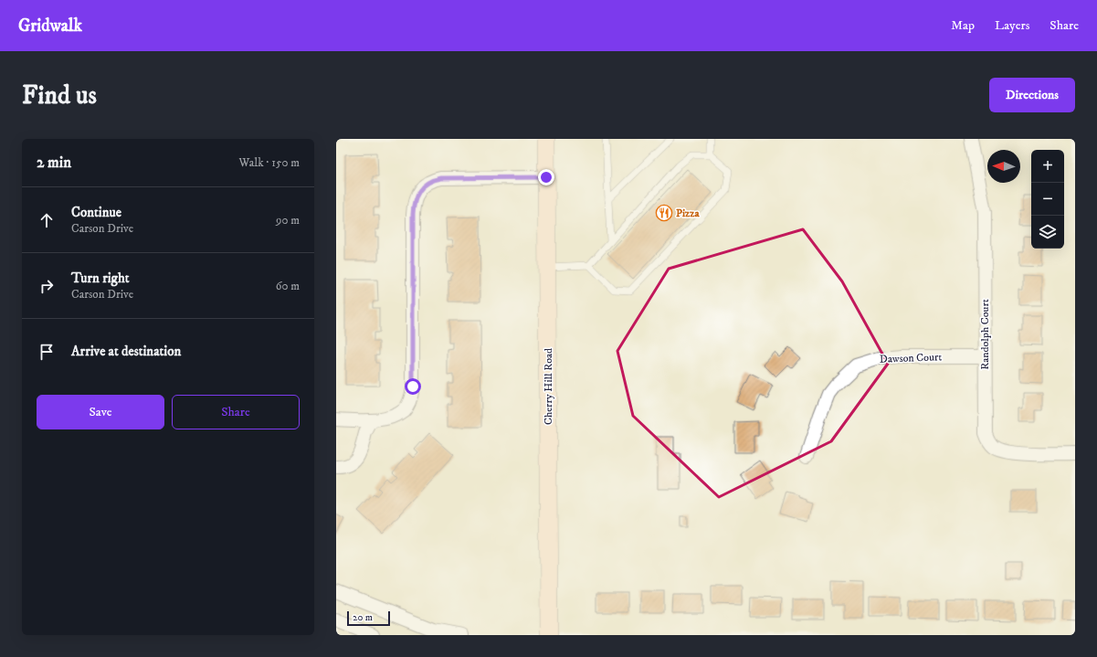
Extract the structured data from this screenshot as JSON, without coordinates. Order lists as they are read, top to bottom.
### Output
{
  "streets": {
    "main road": ["Cherry Hill Road"],
    "street": ["Randolph Court", "Dawson Court"]
  },
  "crossings": [
    ["Randolph Court", "Dawson Court"]
  ],
  "places": {
    "restaurant": ["Pizza"]
  },
  "scale_bar": "20 m",
  "north": "left",
  "page": {
    "header": "Gridwalk",
    "nav": ["Map", "Layers", "Share"],
    "buttons": [
      "Directions",
      ["Save", "Share"]
    ],
    "title": "Find us",
    "heading": ["2 min", "Walk · 150 m"],
    "map_buttons": ["+", "−"],
    "list": [
      ["Continue", "Carson Drive", "90 m"],
      ["Turn right", "Carson Drive", "60 m"],
      "Arrive at destination"
    ],
    "scale": "20 m"
  }
}
